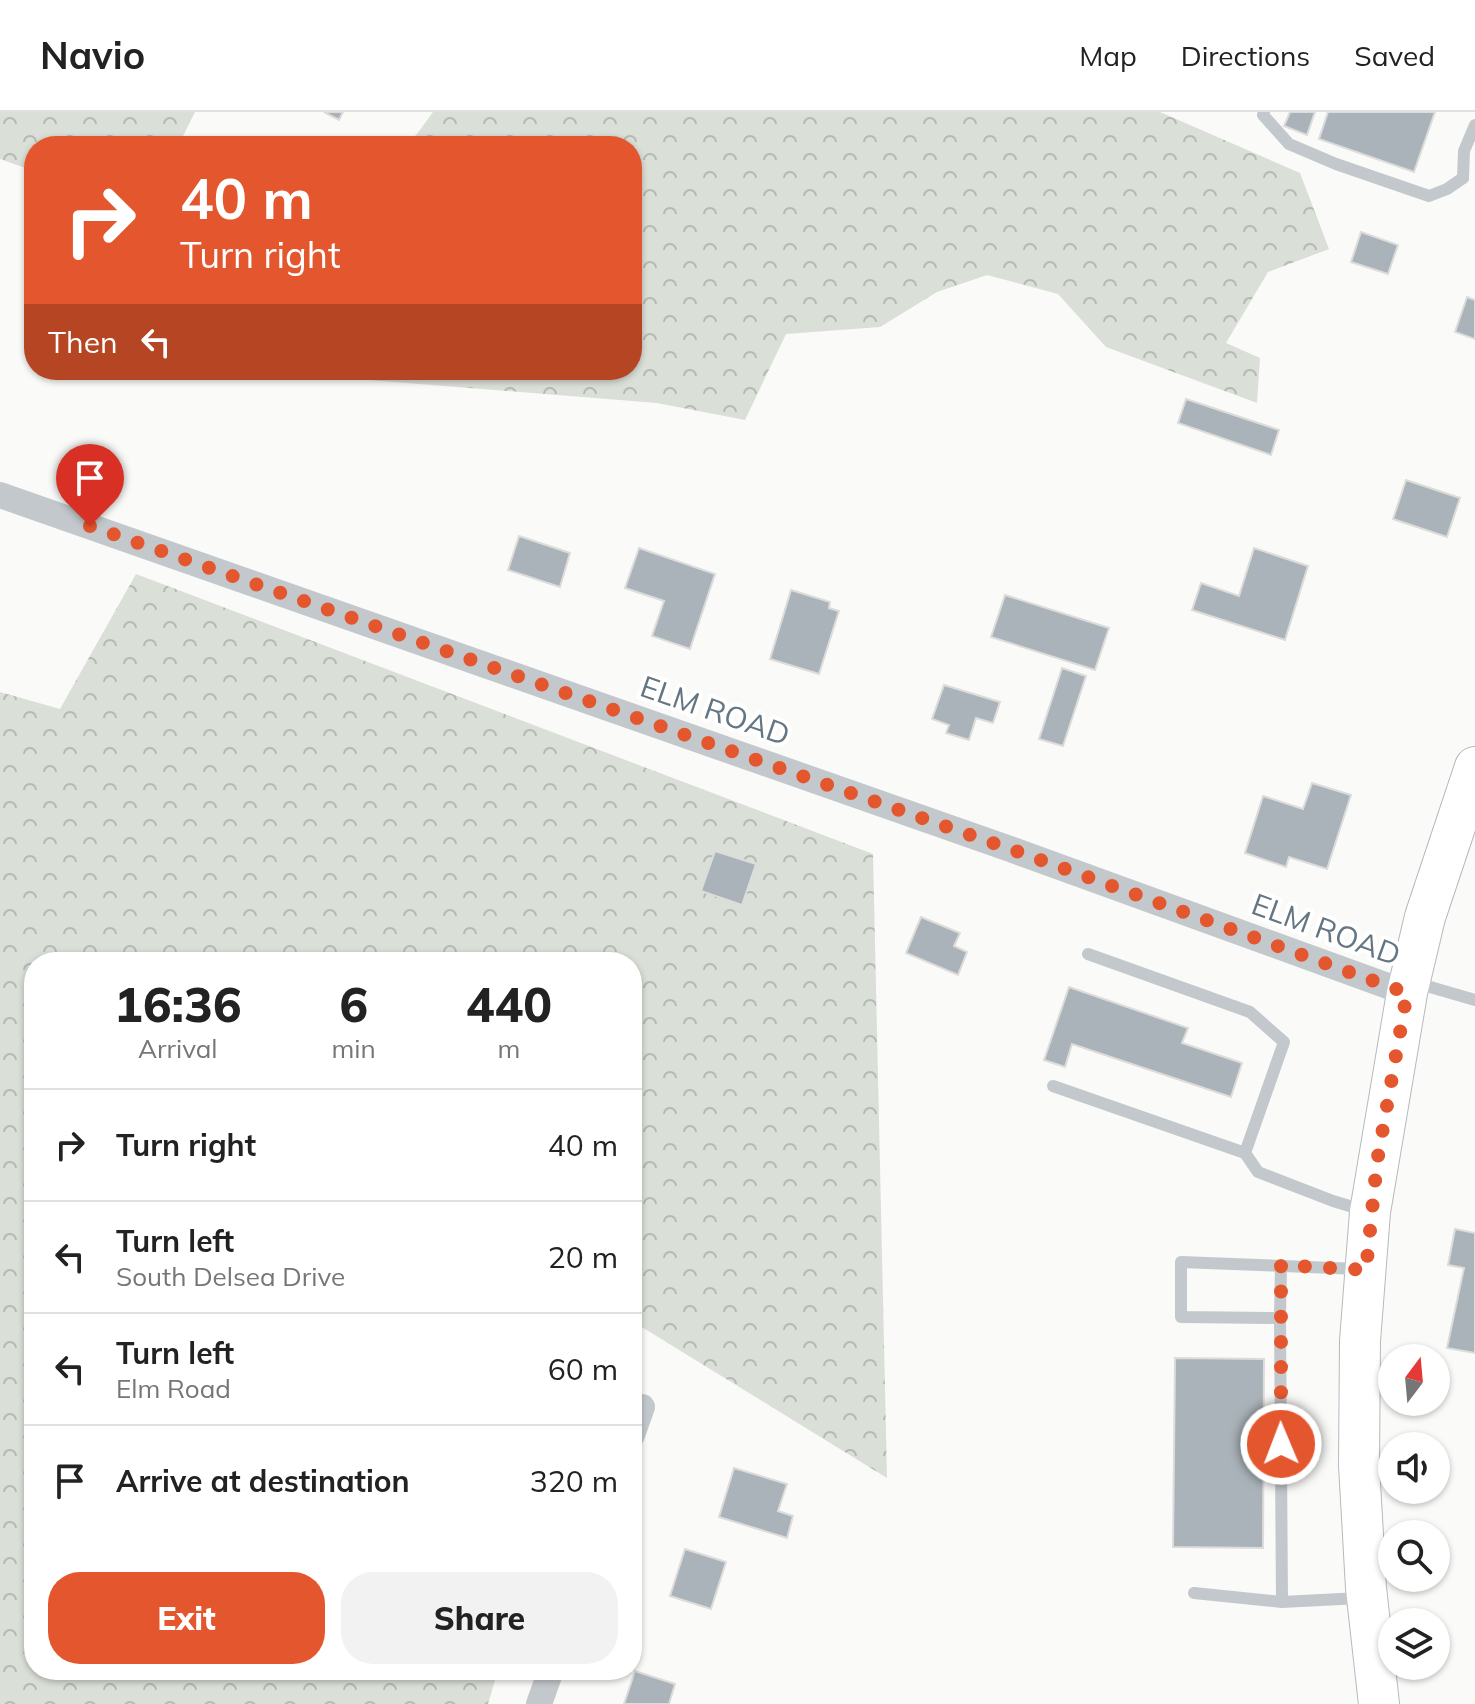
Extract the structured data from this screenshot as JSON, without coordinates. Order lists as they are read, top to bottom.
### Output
{
  "streets": {
    "street": ["ELM ROAD"]
  },
  "north": "top",
  "page": {
    "header": "Navio",
    "nav": ["Map", "Directions", "Saved"],
    "turn": ["40 m", "Turn right"],
    "then": "Then",
    "eta": [
      "16:36",
      "Arrival",
      "6",
      "min",
      "440",
      "m"
    ],
    "list": [
      {
        "name": "Turn right",
        "value": "40 m"
      },
      {
        "name": "Turn left",
        "note": "South Delsea Drive",
        "value": "20 m"
      },
      {
        "name": "Turn left",
        "note": "Elm Road",
        "value": "60 m"
      },
      {
        "name": "Arrive at destination",
        "value": "320 m"
      }
    ],
    "buttons": ["Exit", "Share"]
  }
}
